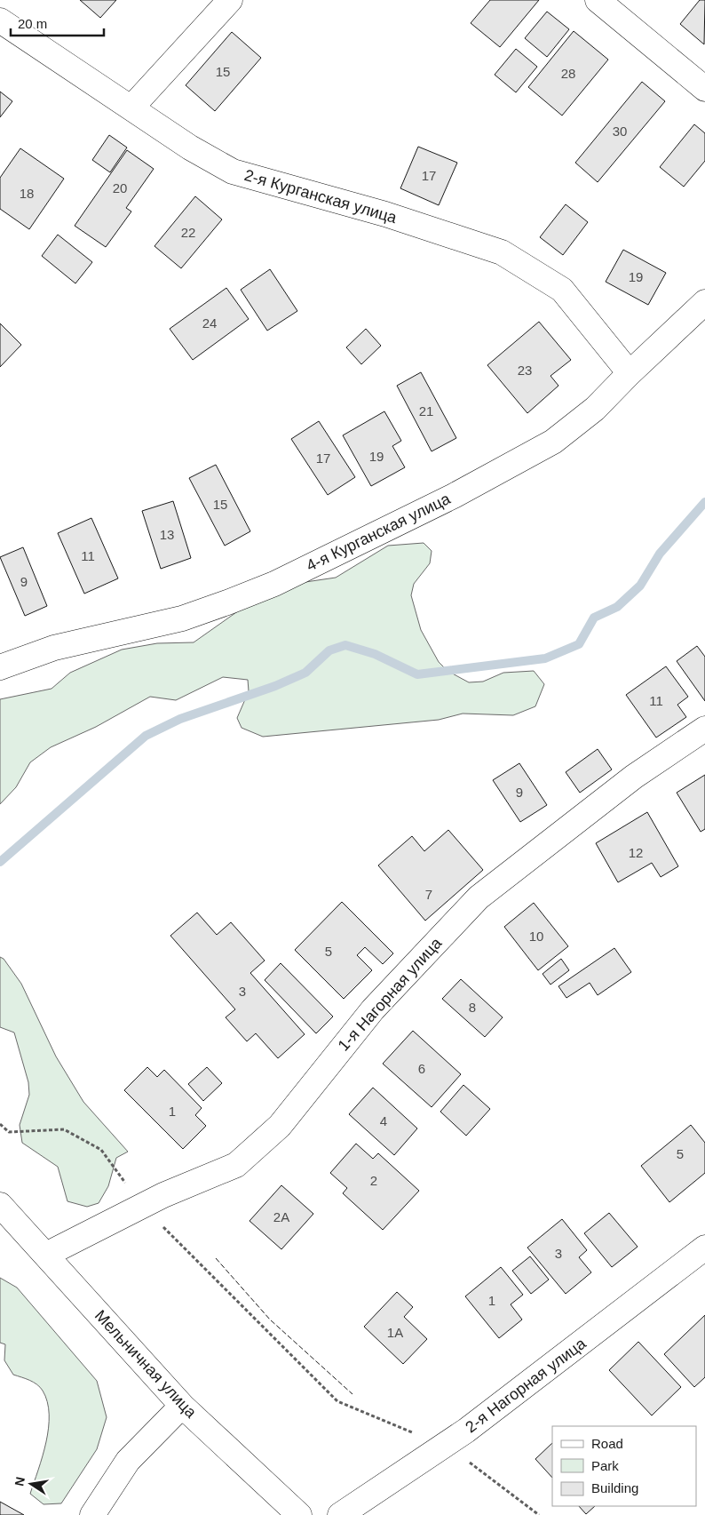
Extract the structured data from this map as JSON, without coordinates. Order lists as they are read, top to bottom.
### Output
{
  "streets": {
    "street": [
      "2-я Курганская улица",
      "4-я Курганская улица",
      "1-я Нагорная улица",
      "Мельничная улица",
      "2-я Нагорная улица"
    ]
  },
  "crossings": [
    ["2-я Курганская улица", "4-я Курганская улица"],
    ["1-я Нагорная улица", "Мельничная улица"]
  ],
  "house_numbers": [
    "15",
    "28",
    "30",
    "17",
    "20",
    "18",
    "22",
    "19",
    "24",
    "23",
    "21",
    "19",
    "17",
    "15",
    "13",
    "11",
    "9",
    "11",
    "9",
    "12",
    "7",
    "10",
    "5",
    "3",
    "8",
    "6",
    "1",
    "4",
    "5",
    "2",
    "2А",
    "3",
    "1",
    "1А"
  ],
  "legend": ["Road", "Park", "Building"],
  "scale_bar": "20 m",
  "north": "left"
}
